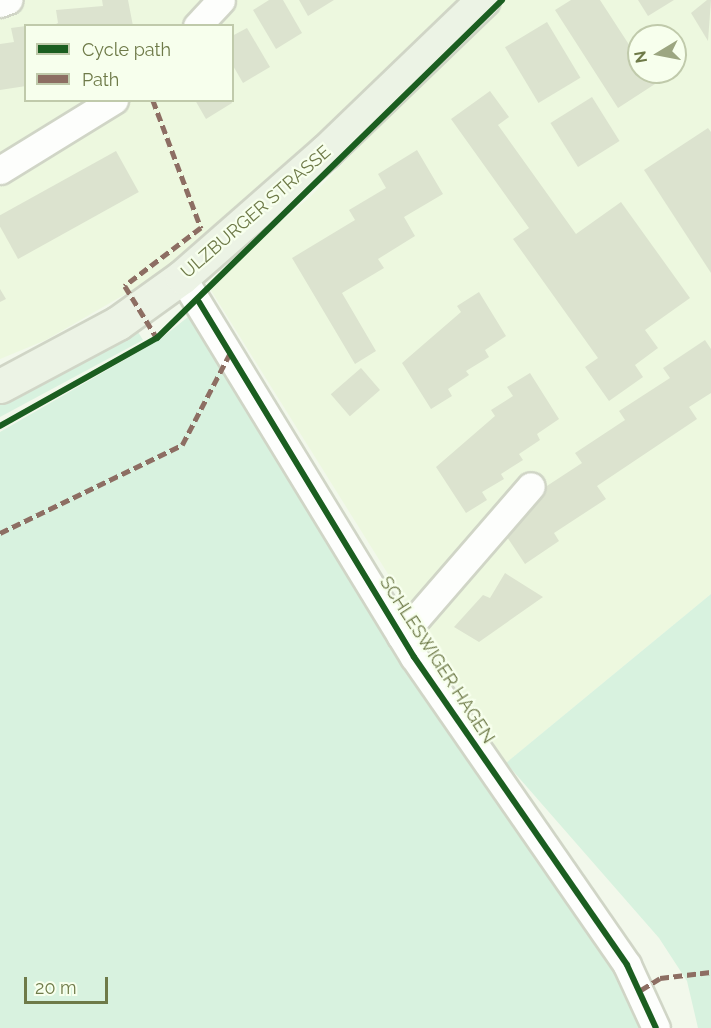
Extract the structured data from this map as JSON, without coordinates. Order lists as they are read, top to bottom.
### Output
{
  "streets": {
    "main road": ["ULZBURGER STRASSE"],
    "street": ["SCHLESWIGER HAGEN"]
  },
  "crossings": [
    ["ULZBURGER STRASSE", "SCHLESWIGER HAGEN"]
  ],
  "legend": ["Cycle path", "Path"],
  "scale_bar": "20 m",
  "north": "left"
}
